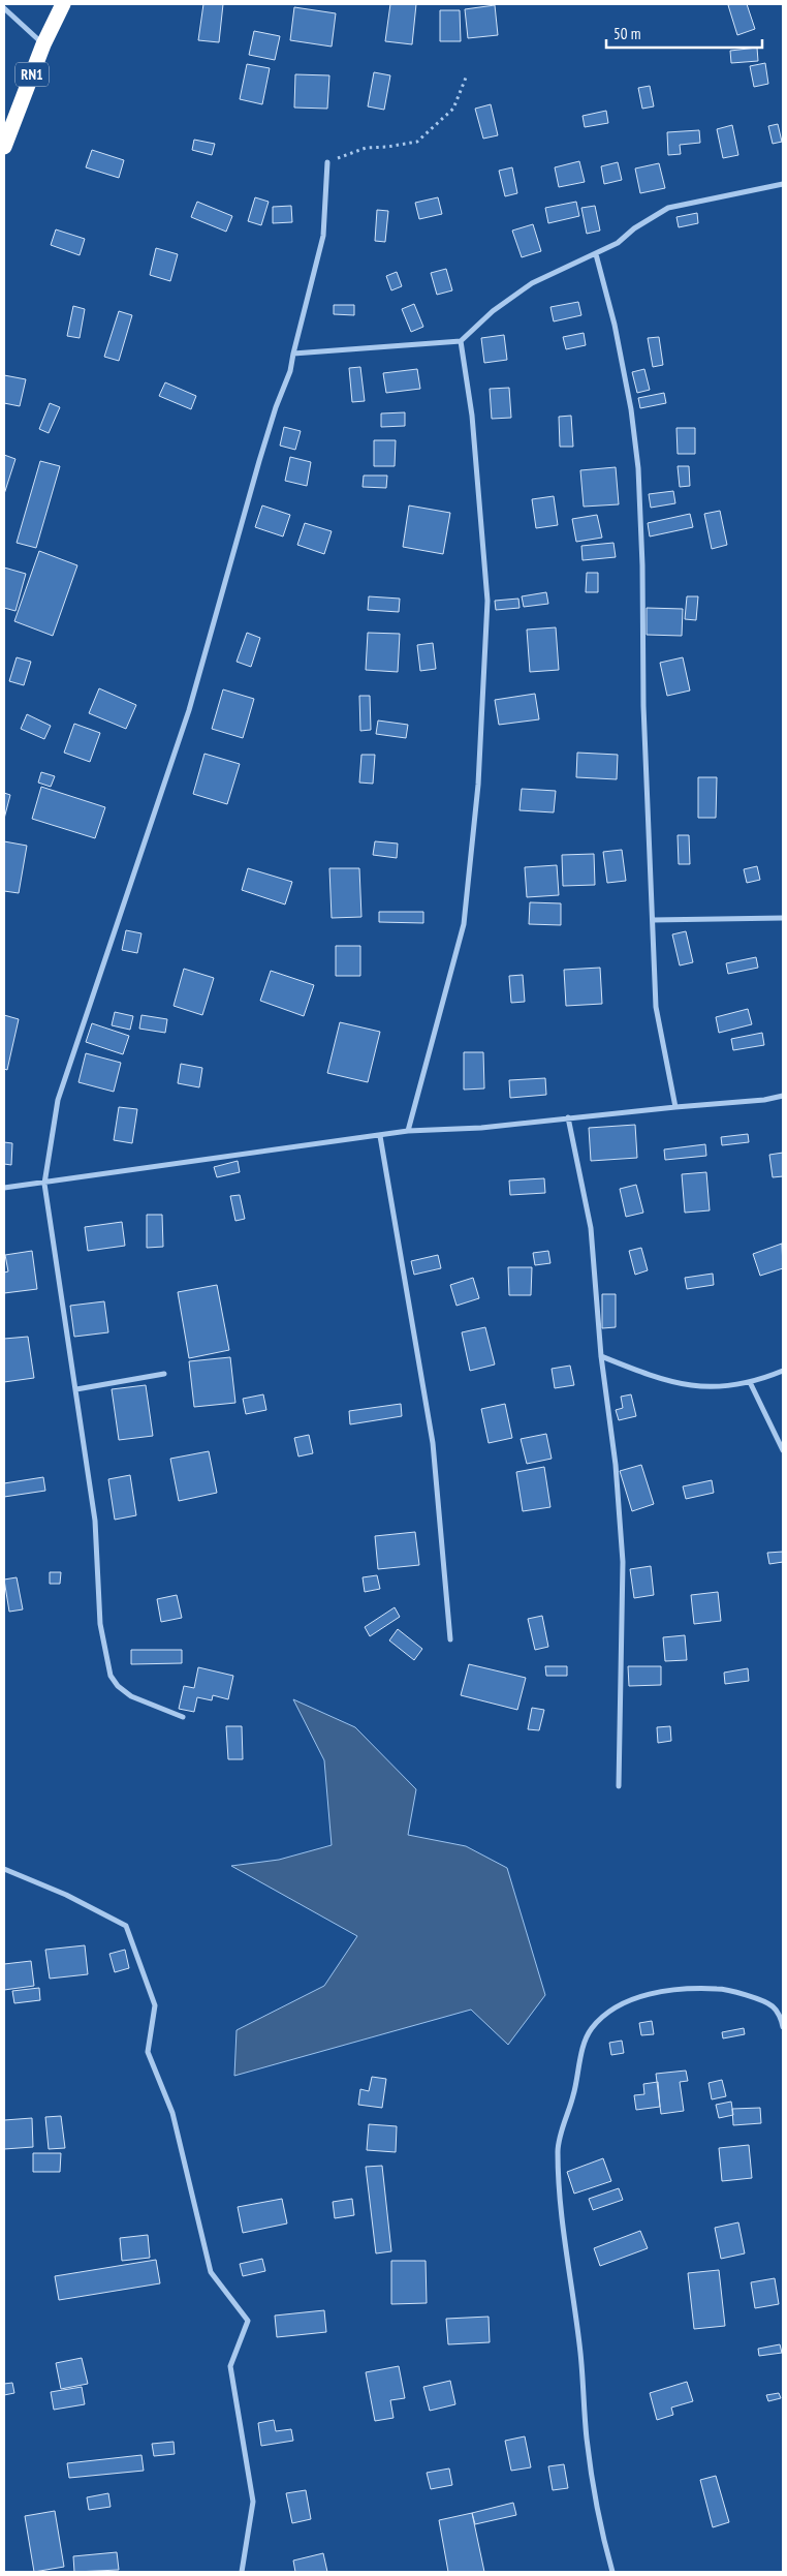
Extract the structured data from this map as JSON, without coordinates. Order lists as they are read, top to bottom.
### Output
{
  "streets": {
    "highway": ["RN1"]
  },
  "scale_bar": "50 m"
}
